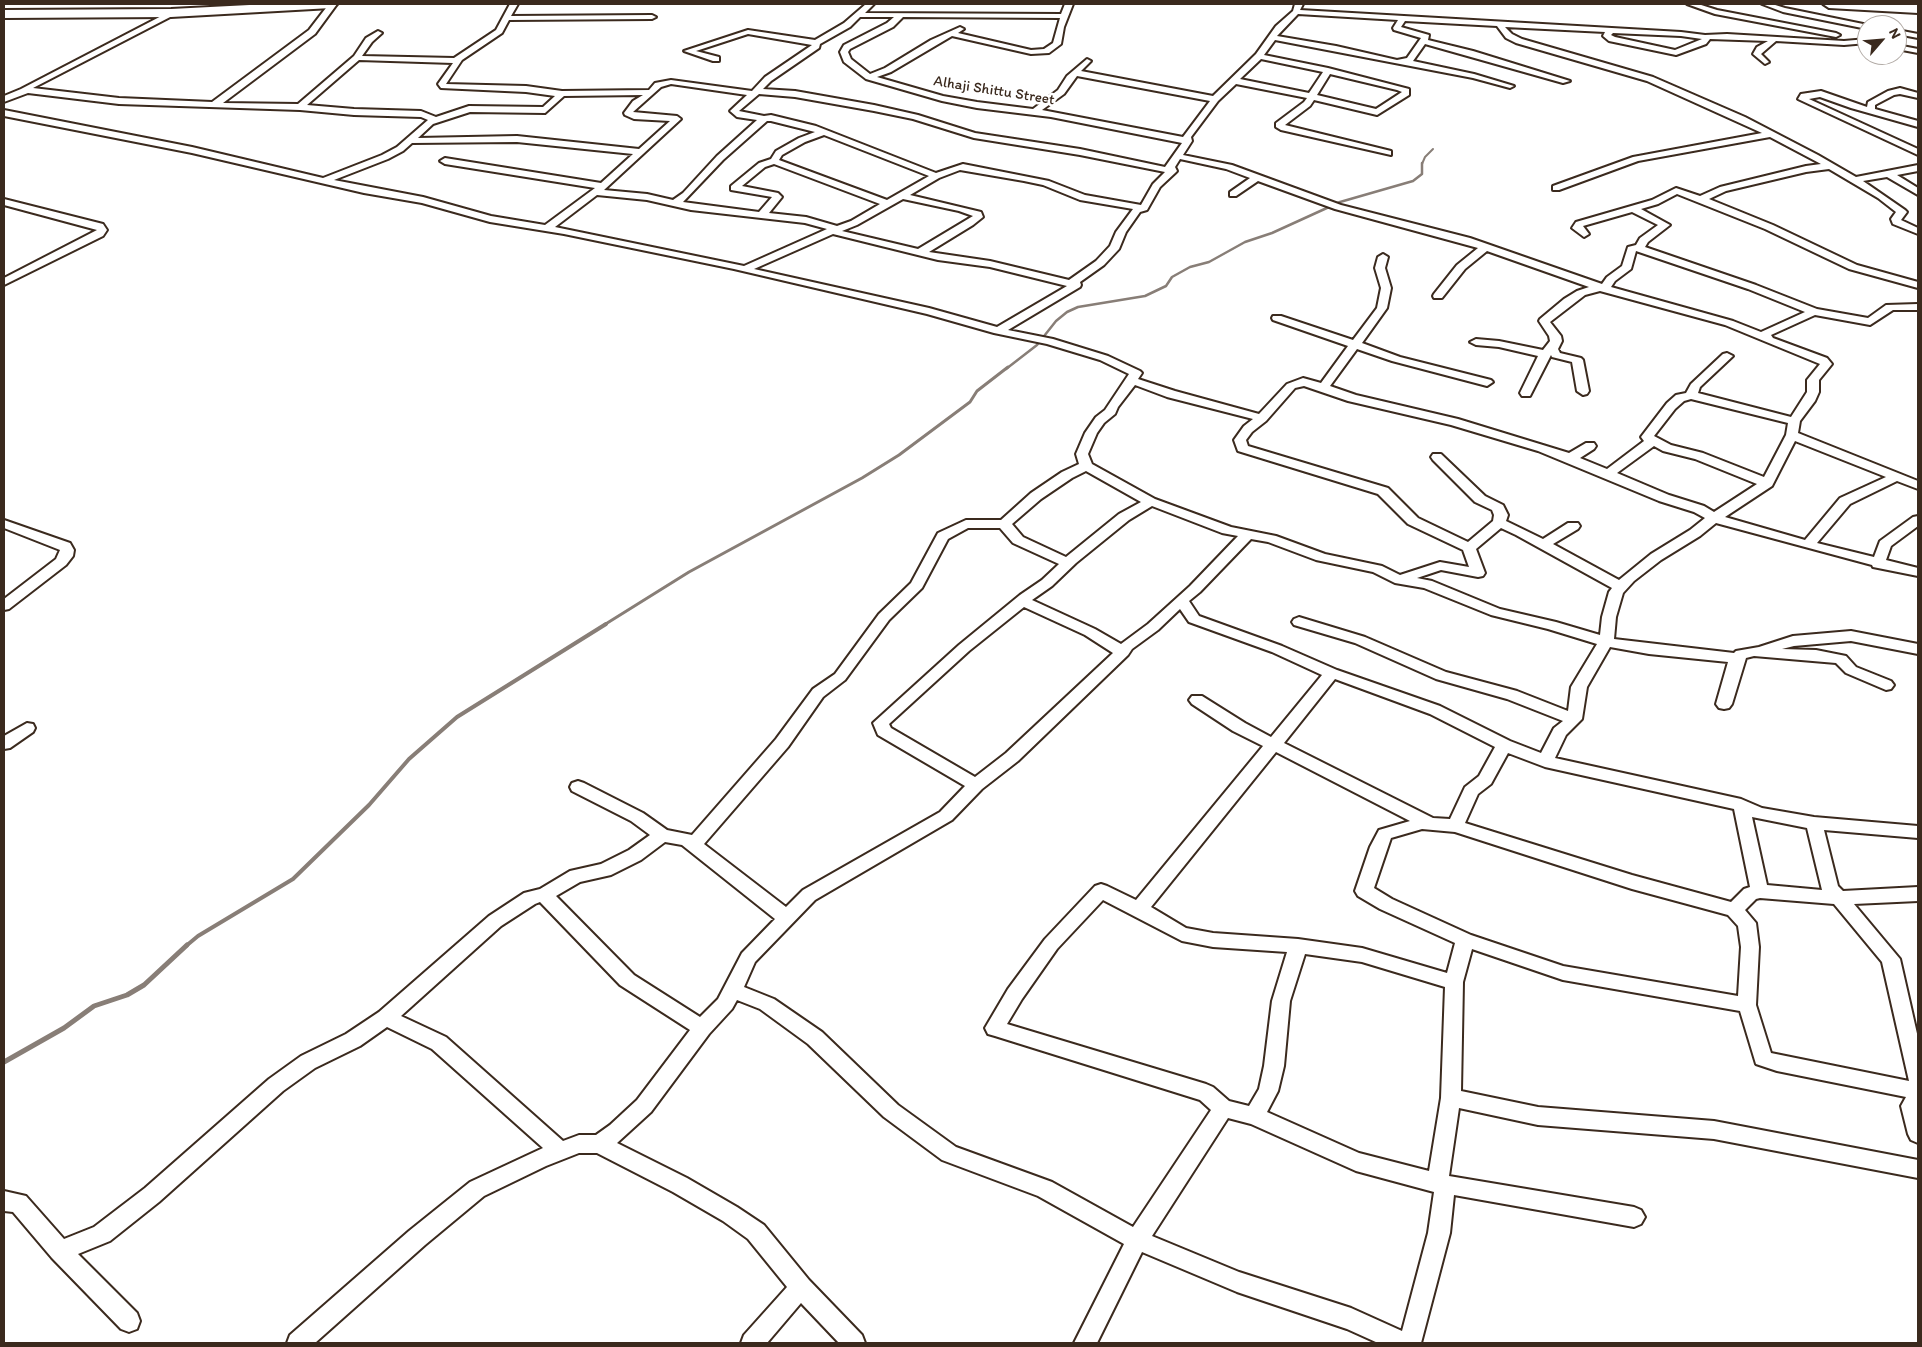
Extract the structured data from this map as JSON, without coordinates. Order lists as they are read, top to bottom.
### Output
{
  "streets": {
    "street": ["Alhaji Shittu Street"]
  },
  "north": "top right"
}
